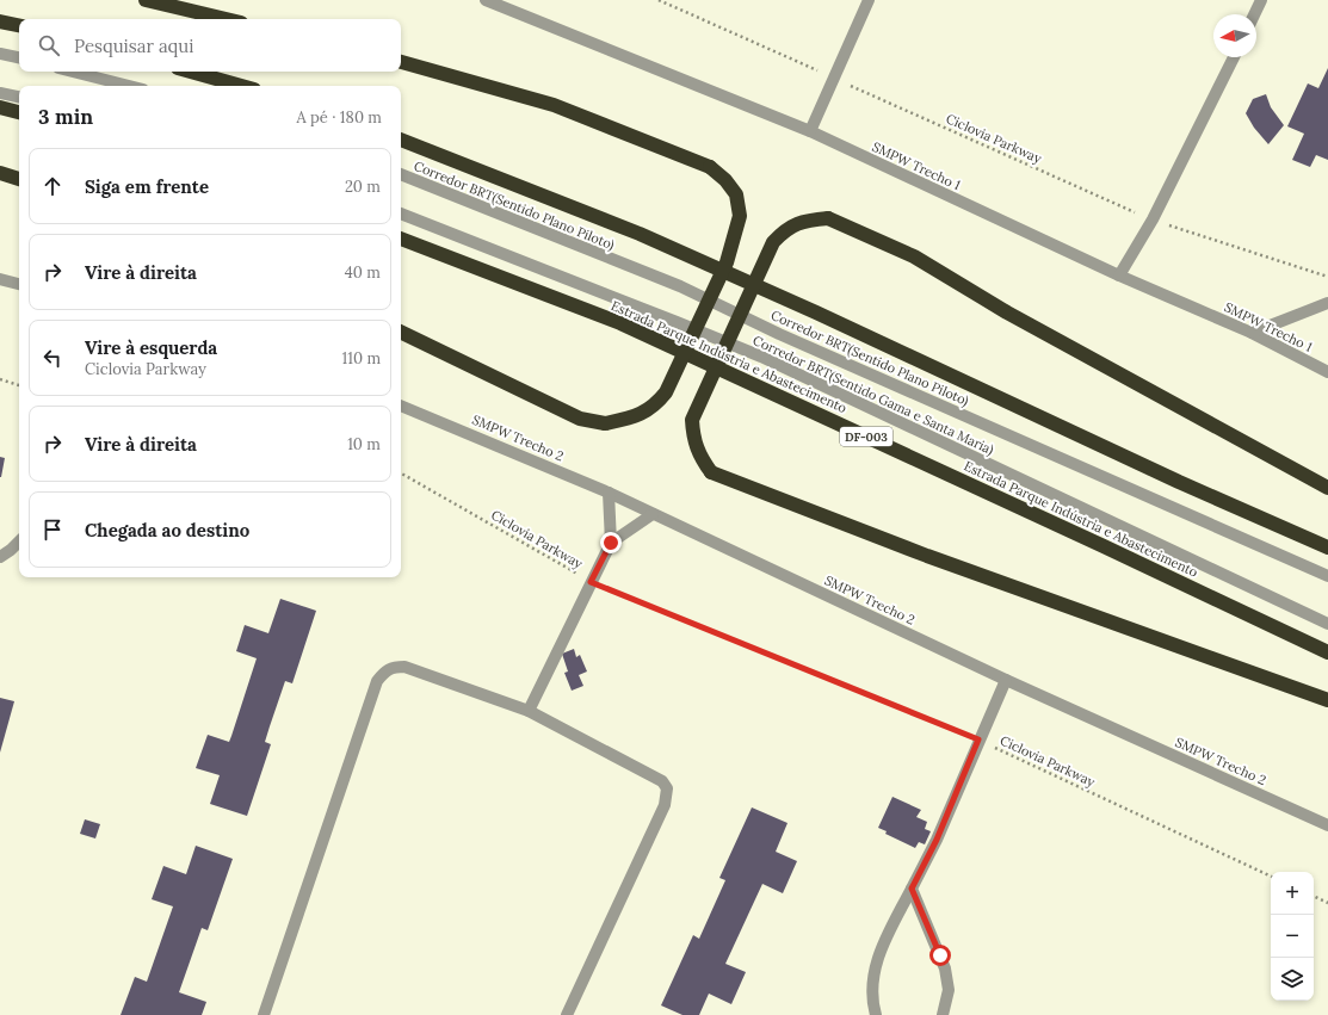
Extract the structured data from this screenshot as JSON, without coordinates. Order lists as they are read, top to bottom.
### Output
{
  "streets": {
    "highway": ["Estrada Parque Indústria e Abastecimento", "DF-003"],
    "street": [
      "SMPW Trecho 1",
      "Corredor BRT(Sentido Plano Piloto)",
      "Corredor BRT(Sentido Gama e Santa Maria)",
      "SMPW Trecho 2"
    ],
    "path": ["Ciclovia Parkway"]
  },
  "north": "left",
  "page": {
    "search": "Pesquisar aqui",
    "heading": ["3 min", "A pé · 180 m"],
    "list": [
      ["Siga em frente", "20 m"],
      ["Vire à direita", "40 m"],
      ["Vire à esquerda", "Ciclovia Parkway", "110 m"],
      ["Vire à direita", "10 m"],
      "Chegada ao destino"
    ],
    "map_buttons": ["+", "−"]
  }
}
